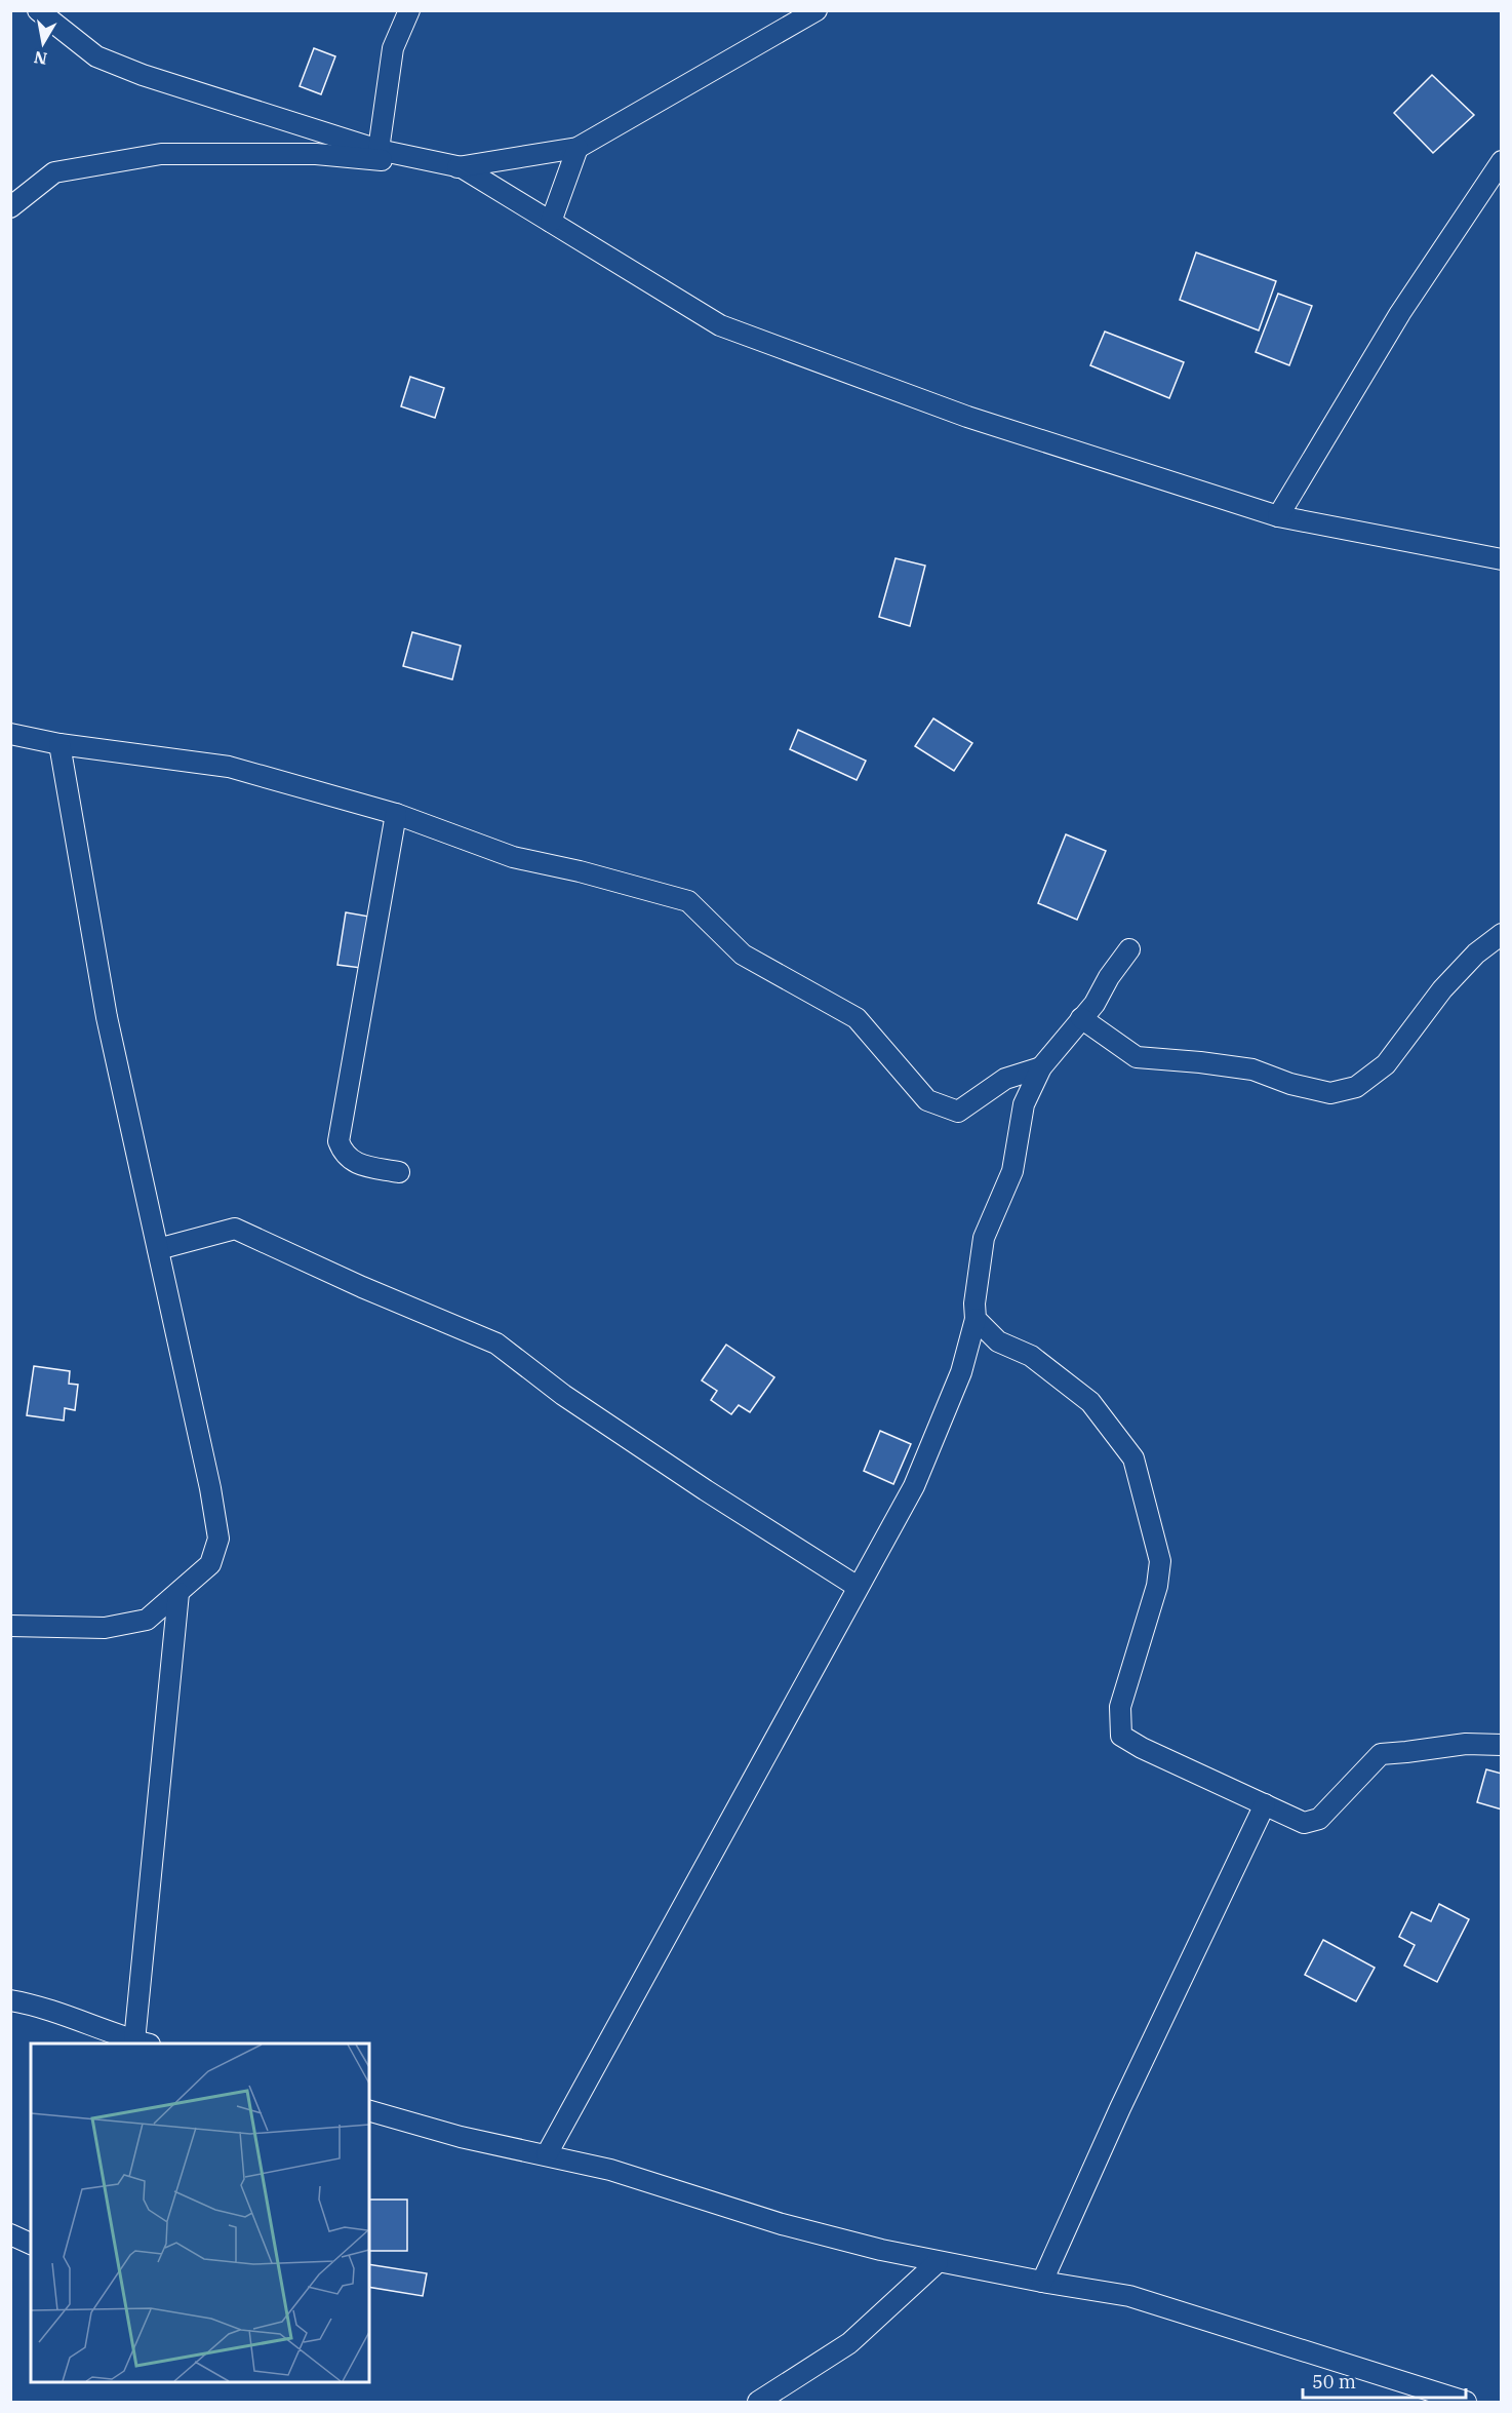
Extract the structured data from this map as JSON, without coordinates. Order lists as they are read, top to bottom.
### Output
{
  "scale_bar": "50 m",
  "north": "bottom"
}
